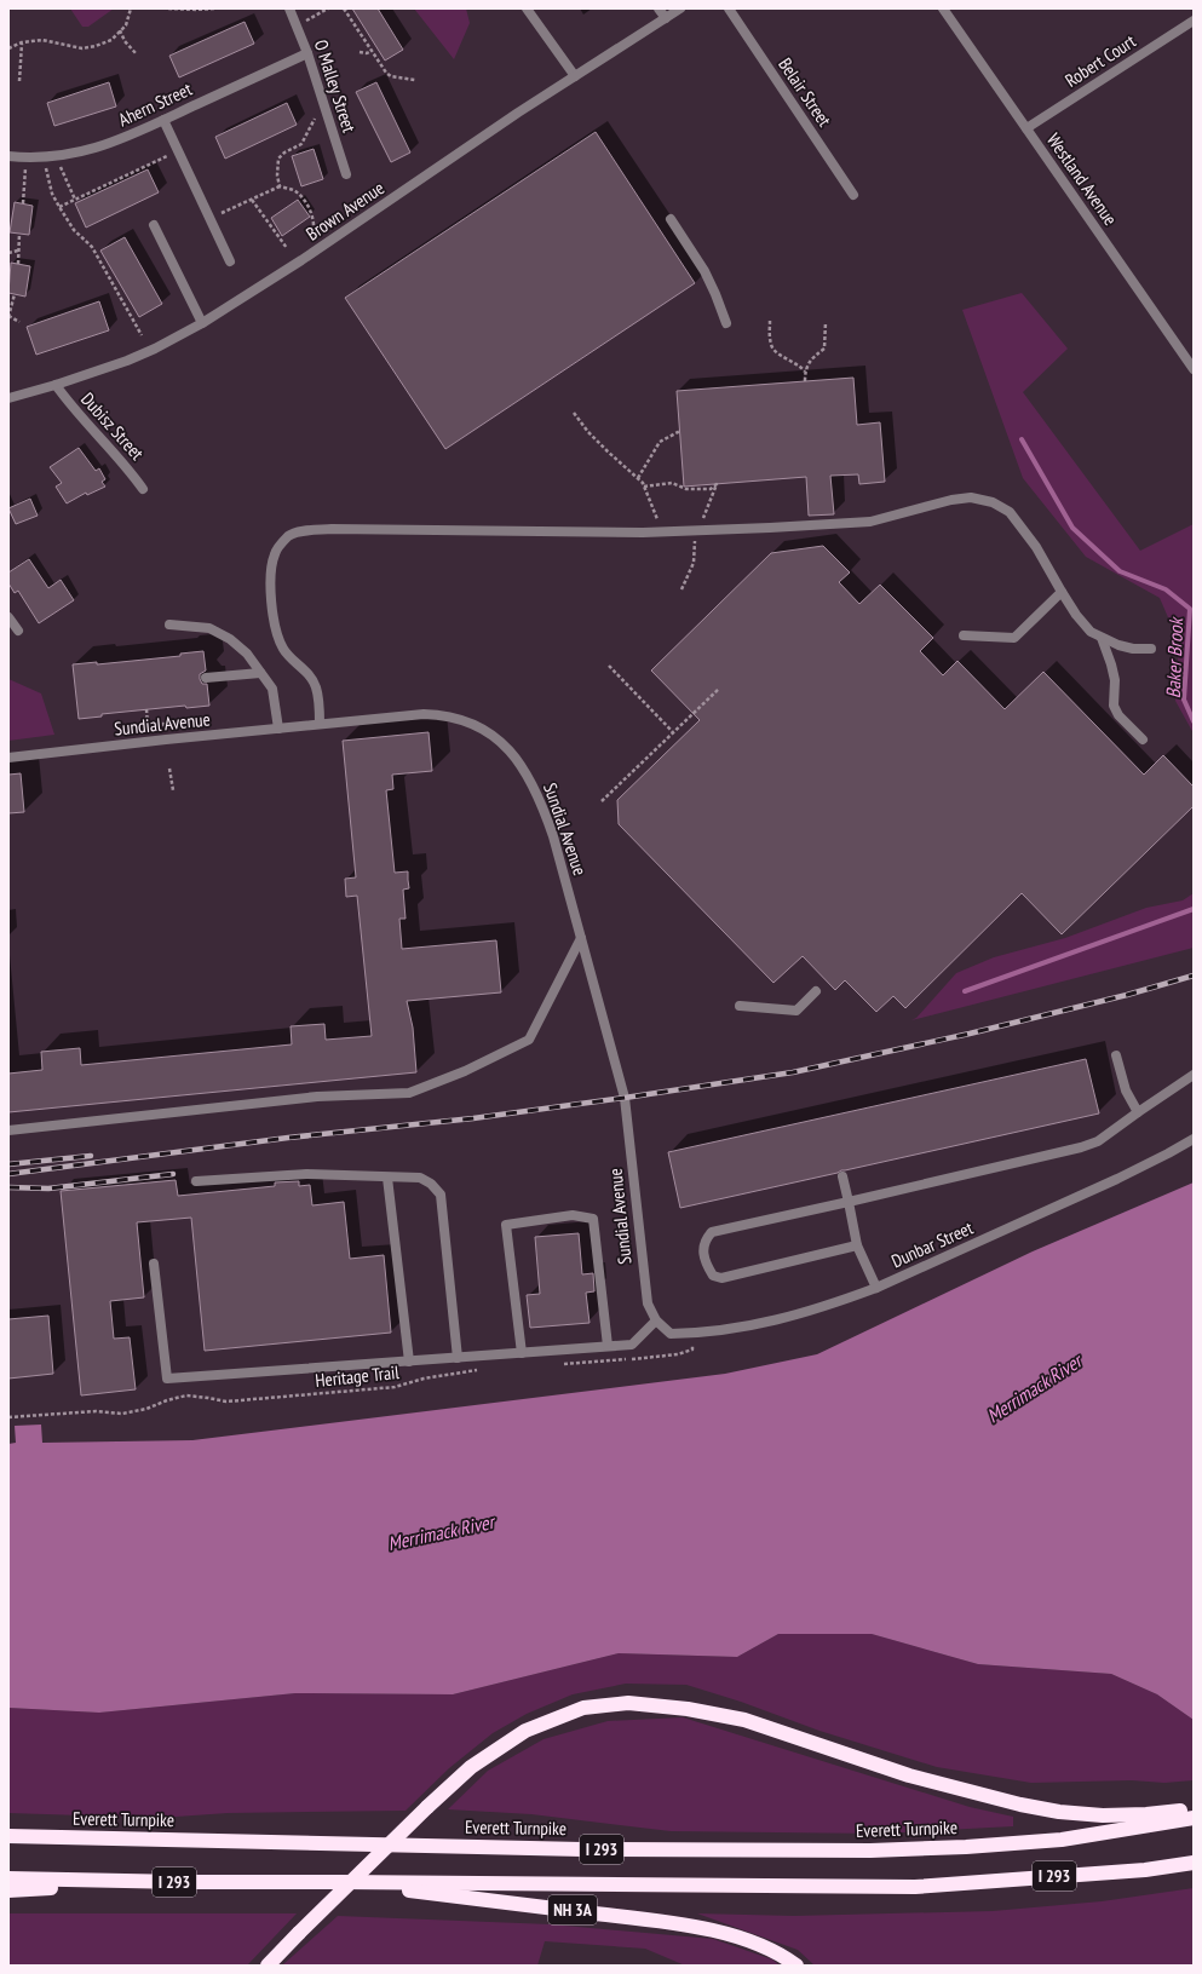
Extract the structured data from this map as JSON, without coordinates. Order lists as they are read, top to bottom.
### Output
{
  "streets": {
    "highway": ["Everett Turnpike", "I 293", "NH 3A"],
    "street": [
      "Robert Court",
      "O Malley Street",
      "Belair Street",
      "Ahern Street",
      "Westland Avenue",
      "Brown Avenue",
      "Dubisz Street",
      "Sundial Avenue",
      "Dunbar Street"
    ],
    "path": ["Heritage Trail"]
  },
  "crossings": [
    ["Robert Court", "Westland Avenue"],
    ["O Malley Street", "Ahern Street"],
    ["Brown Avenue", "Dubisz Street"],
    ["Sundial Avenue", "Dunbar Street"],
    ["I 293", "NH 3A"]
  ],
  "water": ["Baker Brook", "Merrimack River"]
}
